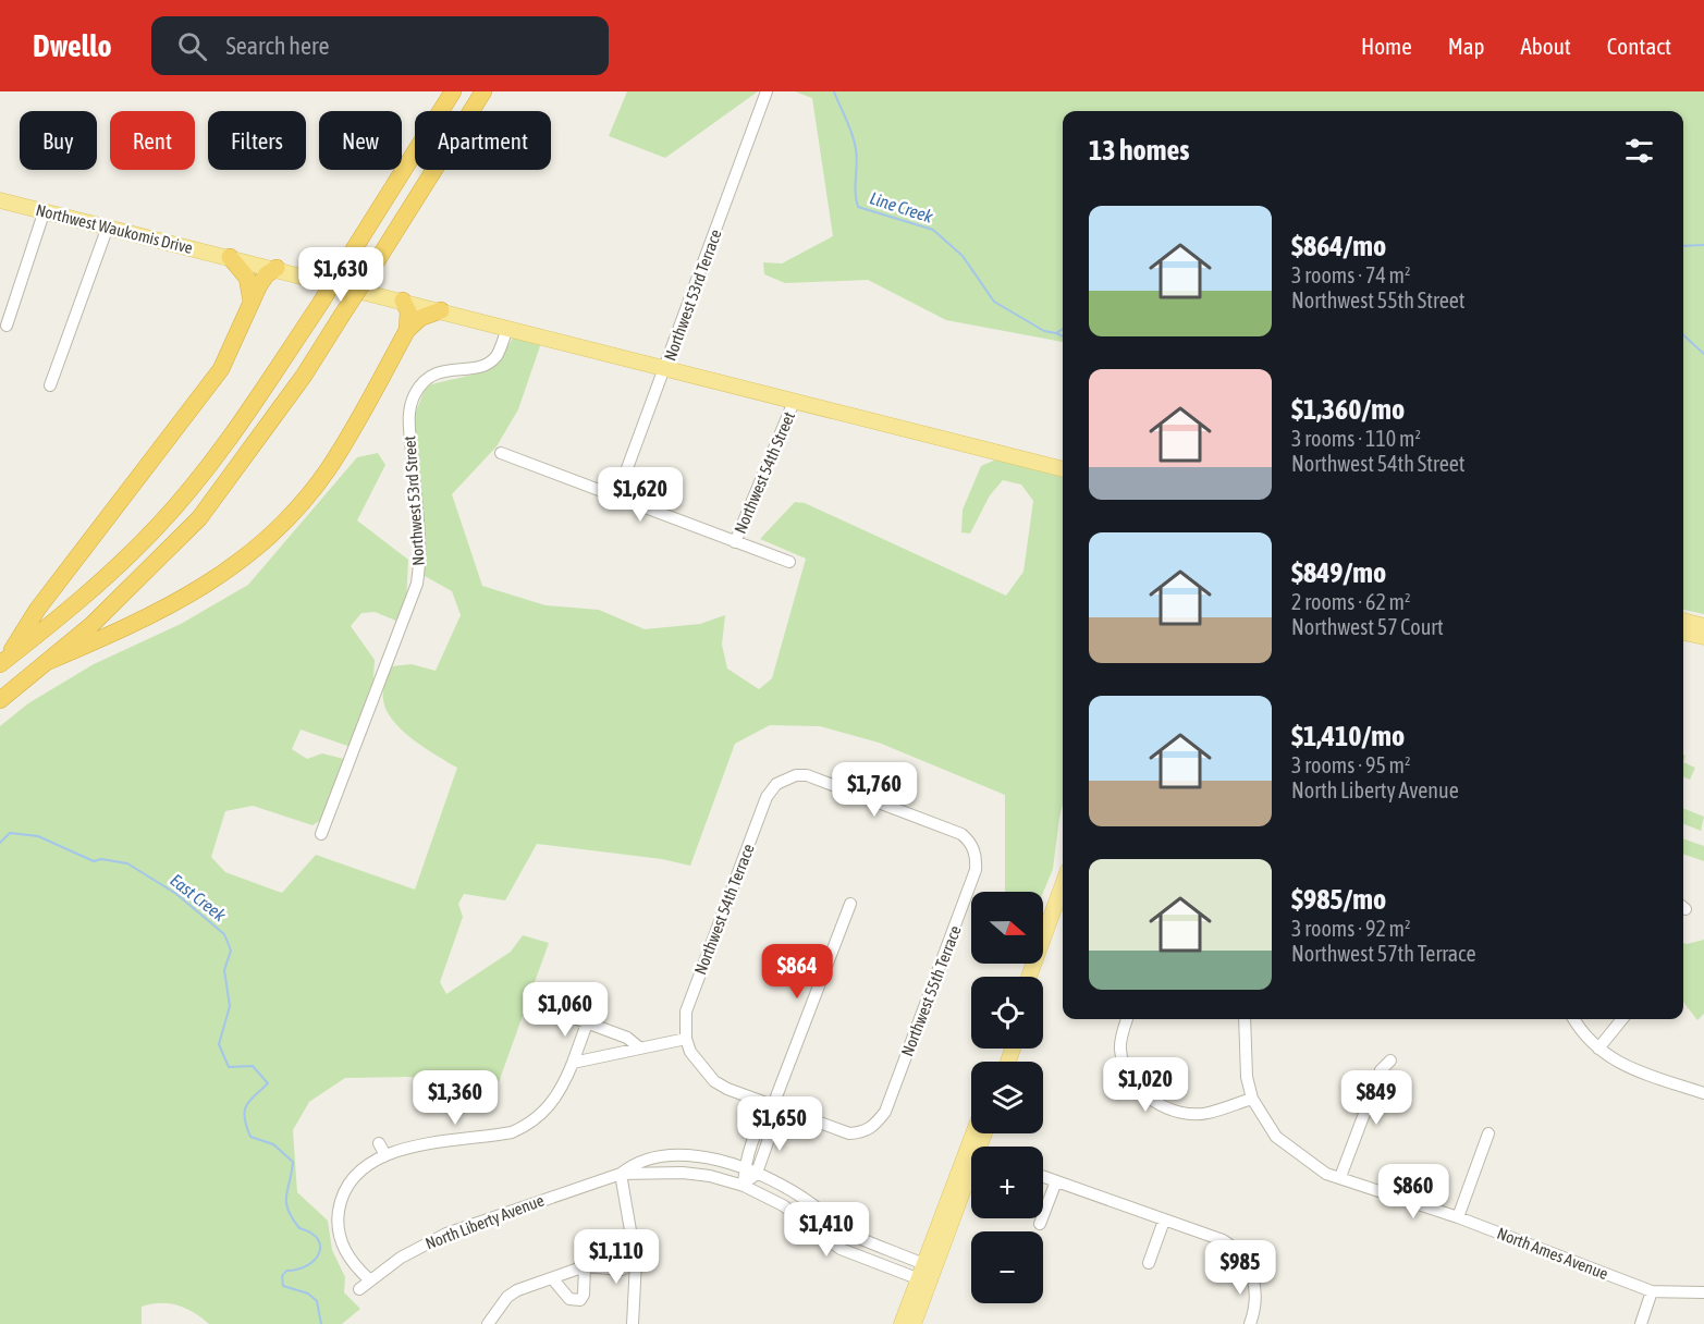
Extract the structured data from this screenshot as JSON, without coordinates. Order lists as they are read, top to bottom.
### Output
{
  "streets": {
    "main road": ["Northwest Waukomis Drive"],
    "street": [
      "Northwest 53rd Terrace",
      "Northwest 54th Street",
      "Northwest 53rd Street",
      "Northwest 54th Terrace",
      "Northwest 55th Terrace",
      "North Liberty Avenue",
      "North Ames Avenue"
    ]
  },
  "crossings": [
    ["Northwest Waukomis Drive", "Northwest 53rd Terrace"],
    ["Northwest Waukomis Drive", "Northwest 54th Street"],
    ["Northwest Waukomis Drive", "Northwest 53rd Street"],
    ["Northwest 54th Terrace", "Northwest 55th Terrace"]
  ],
  "water": ["Line Creek", "East Creek"],
  "north": "right",
  "page": {
    "header": "Dwello",
    "search": "Search here",
    "nav": [
      "Home",
      "Map",
      "About",
      "Contact"
    ],
    "chip": [
      "Buy",
      "Rent",
      "Filters",
      "New",
      "Apartment"
    ],
    "heading": "13 homes",
    "list": [
      {
        "name": "$864/mo",
        "note": "3 rooms · 74 m² · Northwest 55th Street"
      },
      {
        "name": "$1,360/mo",
        "note": "3 rooms · 110 m² · Northwest 54th Street"
      },
      {
        "name": "$849/mo",
        "note": "2 rooms · 62 m² · Northwest 57 Court"
      },
      {
        "name": "$1,410/mo",
        "note": "3 rooms · 95 m² · North Liberty Avenue"
      },
      {
        "name": "$985/mo",
        "note": "3 rooms · 92 m² · Northwest 57th Terrace"
      }
    ],
    "price": [
      "$1,630",
      "$1,620",
      "$1,760",
      "$864",
      "$1,060",
      "$1,020",
      "$1,360",
      "$849",
      "$1,650",
      "$860",
      "$1,410",
      "$1,110",
      "$985"
    ],
    "map_buttons": ["+", "−"]
  }
}
